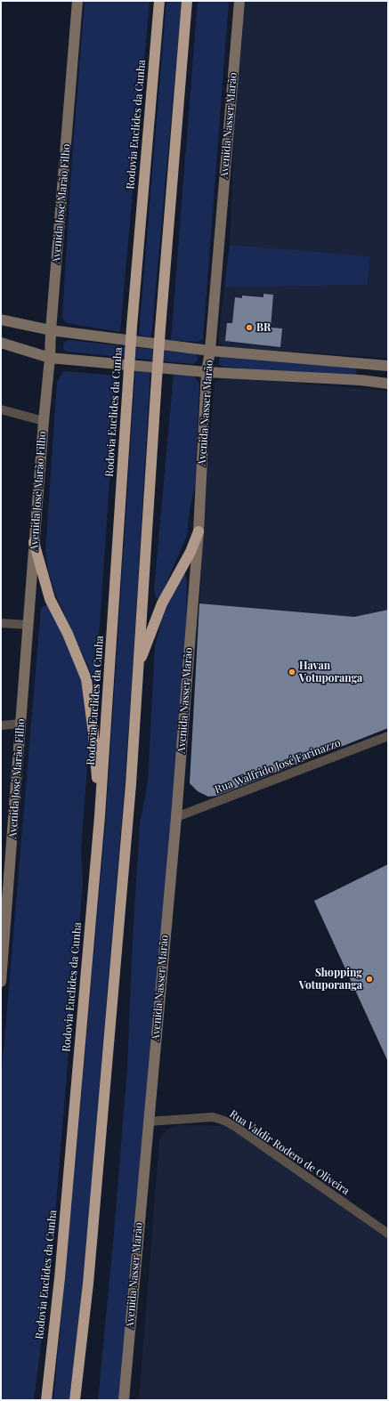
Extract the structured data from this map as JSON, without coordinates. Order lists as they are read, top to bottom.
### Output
{
  "streets": {
    "highway": ["Rodovia Euclides da Cunha"],
    "main road": ["Avenida Nasser Marão", "Avenida José Marão Filho"],
    "street": ["Rua Walfrido José Farinazzo", "Rua Valdir Rodero de Oliveira"]
  },
  "crossings": [
    ["Avenida Nasser Marão", "Rua Walfrido José Farinazzo"],
    ["Avenida Nasser Marão", "Rua Valdir Rodero de Oliveira"]
  ],
  "places": ["BR", "Havan Votuporanga", "Shopping Votuporanga"]
}
